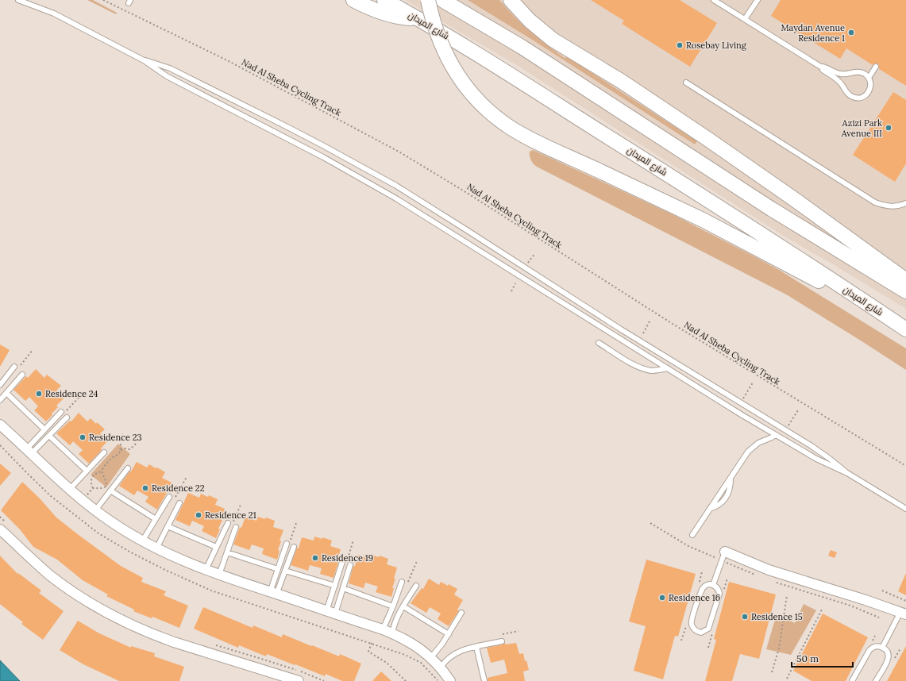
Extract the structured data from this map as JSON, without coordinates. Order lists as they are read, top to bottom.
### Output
{
  "streets": {
    "main road": ["شارع الميدان"],
    "path": ["Nad Al Sheba Cycling Track"]
  },
  "places": [
    "Maydan Avenue Residence 1",
    "Rosebay Living",
    "Azizi Park Avenue III",
    "Residence 24",
    "Residence 23",
    "Residence 22",
    "Residence 21",
    "Residence 19",
    "Residence 16",
    "Residence 15"
  ],
  "scale_bar": "50 m"
}
